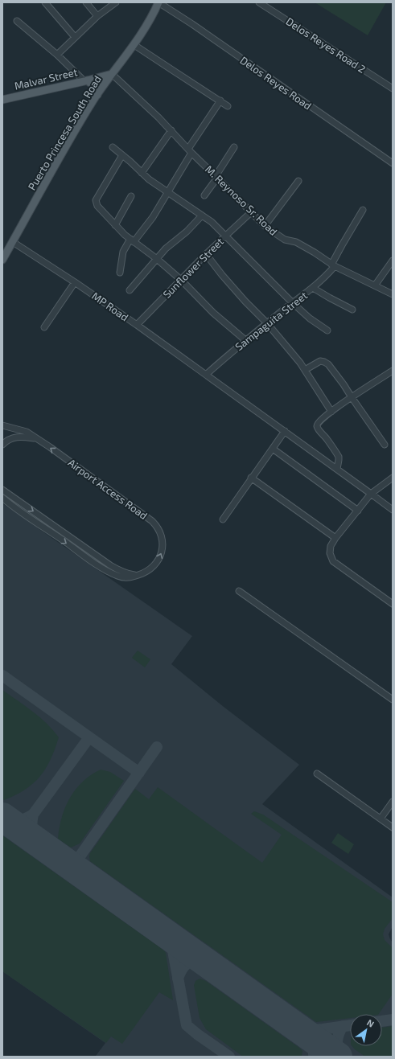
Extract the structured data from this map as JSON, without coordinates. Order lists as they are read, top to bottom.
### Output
{
  "streets": {
    "main road": ["Malvar Street", "Puerto Princesa South Road"],
    "street": [
      "Delos Reyes Road 2",
      "Delos Reyes Road",
      "M. Reynoso Sr. Road",
      "Sunflower Street",
      "MP Road",
      "Sampaguita Street",
      "Airport Access Road"
    ]
  },
  "crossings": [
    ["Malvar Street", "Puerto Princesa South Road"],
    ["Malvar Street", "M. Reynoso Sr. Road"],
    ["Delos Reyes Road", "Puerto Princesa South Road"],
    ["Puerto Princesa South Road", "M. Reynoso Sr. Road"],
    ["Puerto Princesa South Road", "MP Road"],
    ["M. Reynoso Sr. Road", "Sunflower Street"],
    ["M. Reynoso Sr. Road", "Sampaguita Street"],
    ["Sunflower Street", "MP Road"],
    ["MP Road", "Sampaguita Street"]
  ],
  "north": "top right"
}
